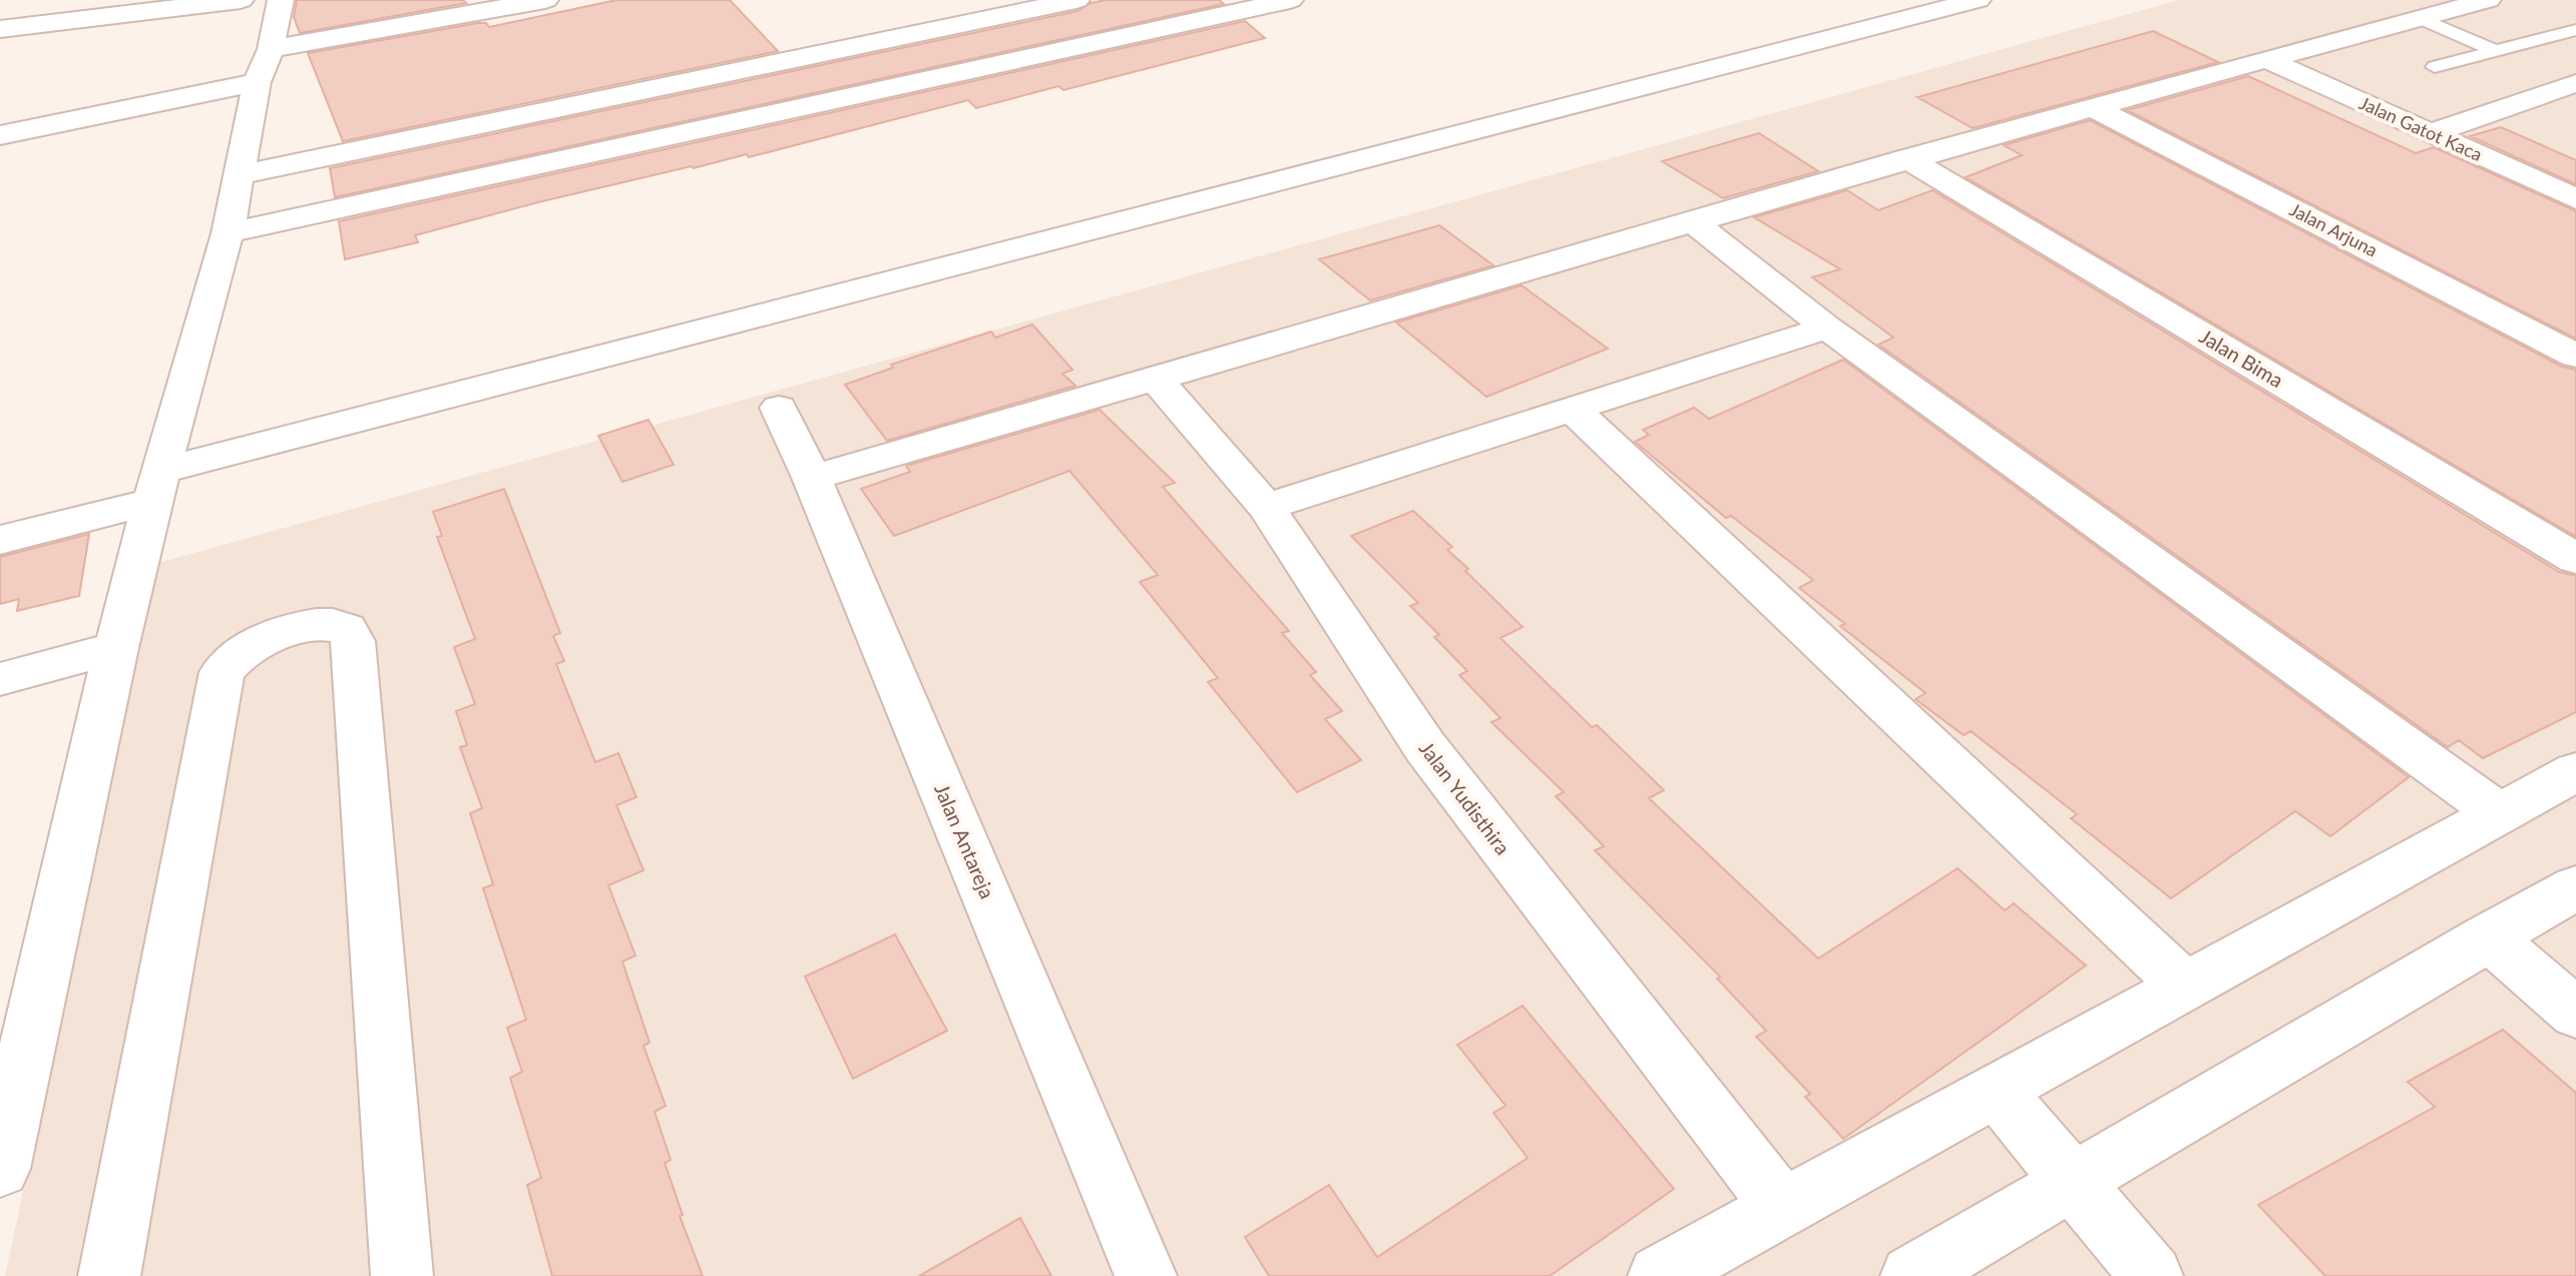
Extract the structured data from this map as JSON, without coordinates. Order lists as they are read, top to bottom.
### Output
{
  "streets": {
    "street": [
      "Jalan Gatot Kaca",
      "Jalan Arjuna",
      "Jalan Bima",
      "Jalan Yudisthira",
      "Jalan Antareja"
    ]
  }
}
